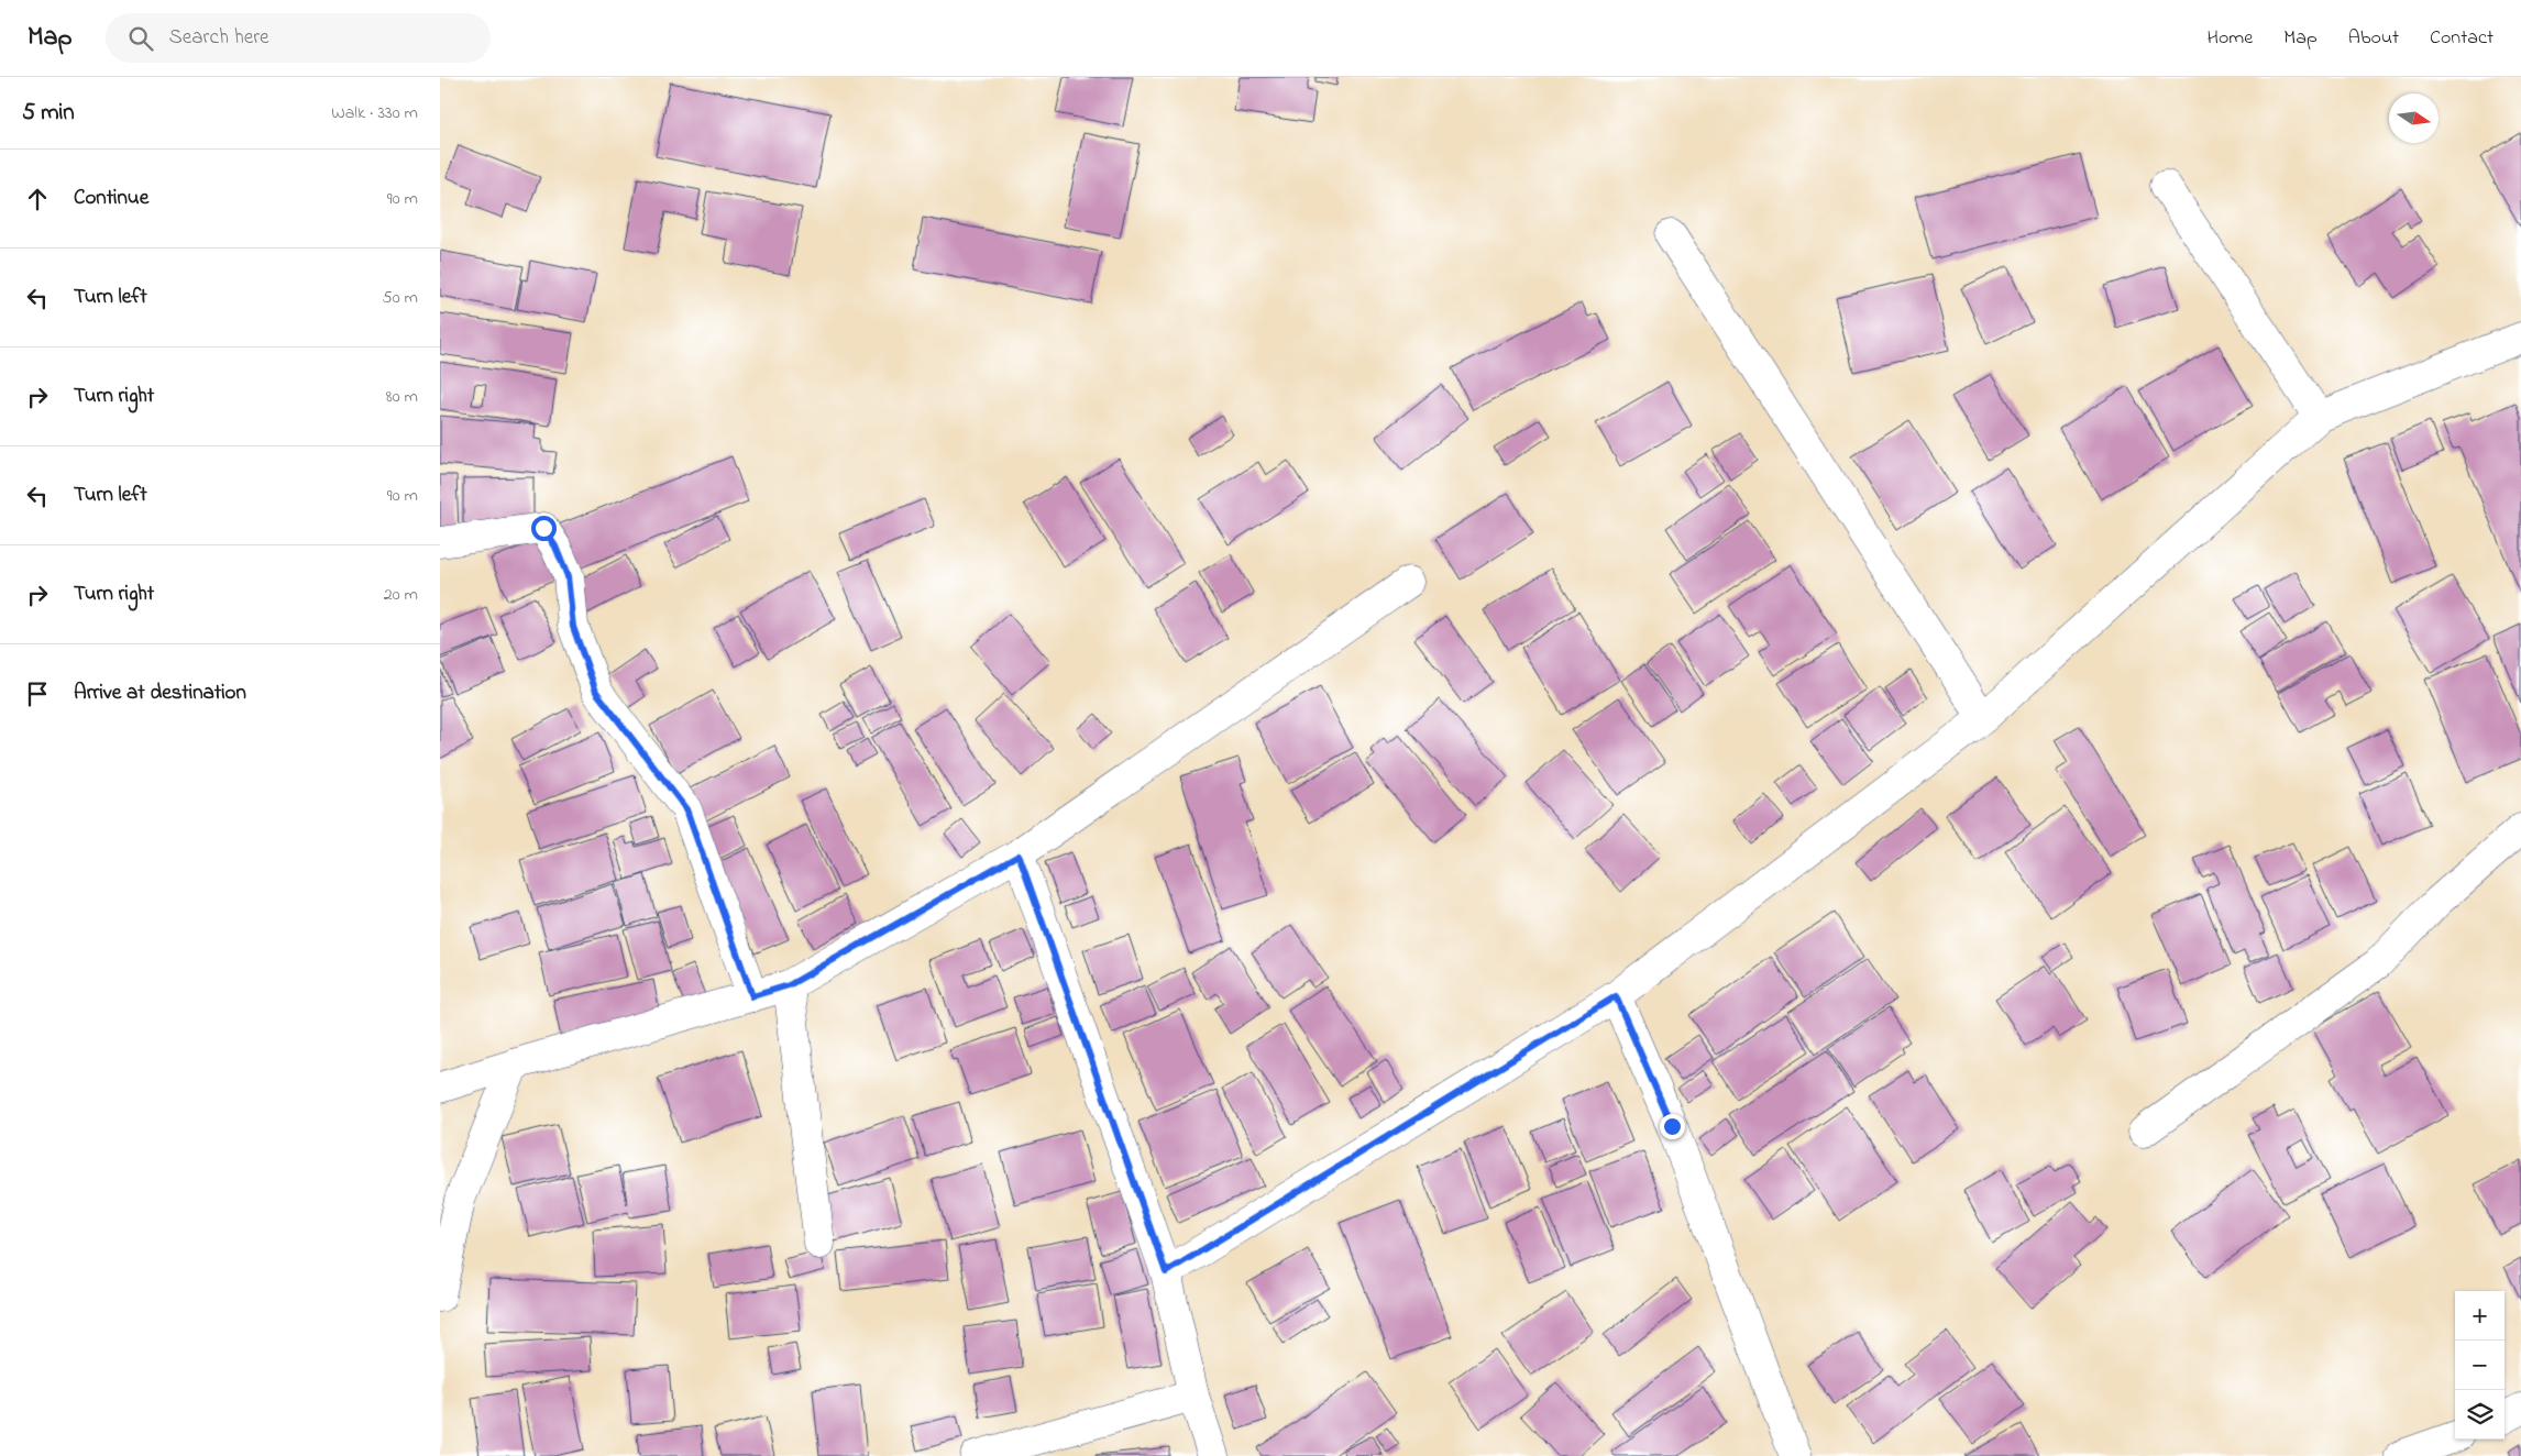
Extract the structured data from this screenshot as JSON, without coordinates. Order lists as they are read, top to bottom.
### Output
{
  "north": "right",
  "page": {
    "header": "Map",
    "search": "Search here",
    "nav": [
      "Home",
      "Map",
      "About",
      "Contact"
    ],
    "heading": ["5 min", "Walk · 330 m"],
    "list": [
      ["Continue", "90 m"],
      ["Turn left", "50 m"],
      ["Turn right", "80 m"],
      ["Turn left", "90 m"],
      ["Turn right", "20 m"],
      "Arrive at destination"
    ],
    "map_buttons": ["+", "−"]
  }
}
